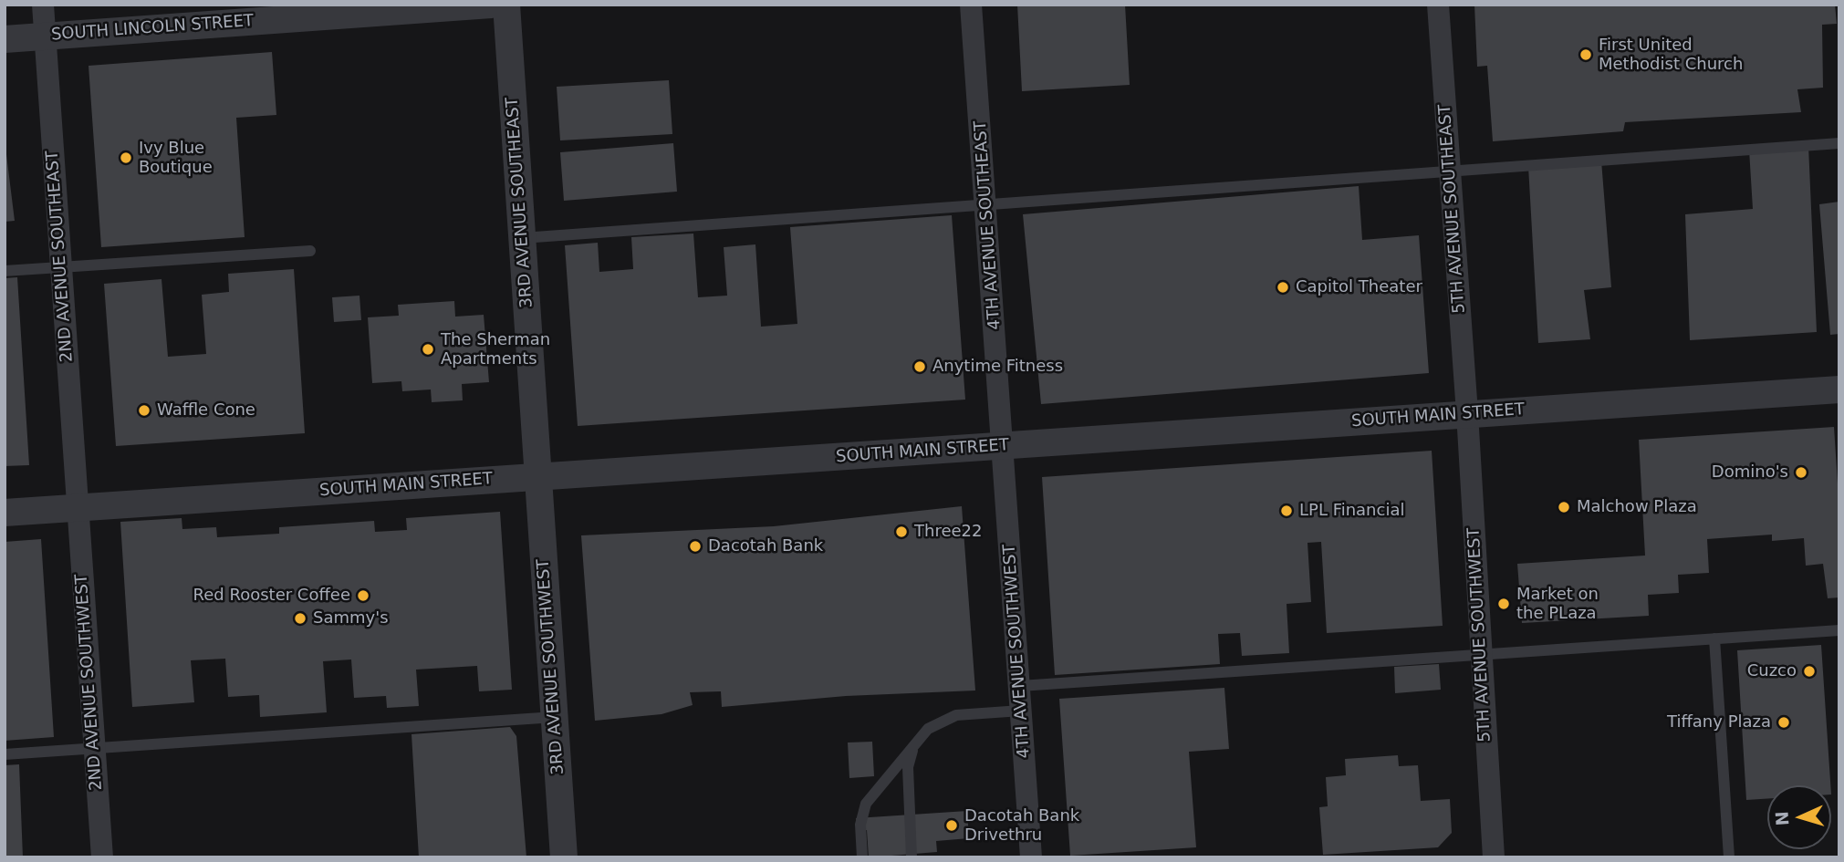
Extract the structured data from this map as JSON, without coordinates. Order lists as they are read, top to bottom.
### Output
{
  "streets": {
    "street": [
      "SOUTH LINCOLN STREET",
      "3RD AVENUE SOUTHEAST",
      "5TH AVENUE SOUTHEAST",
      "4TH AVENUE SOUTHEAST",
      "2ND AVENUE SOUTHEAST",
      "SOUTH MAIN STREET",
      "5TH AVENUE SOUTHWEST",
      "4TH AVENUE SOUTHWEST",
      "3RD AVENUE SOUTHWEST",
      "2ND AVENUE SOUTHWEST"
    ]
  },
  "crossings": [
    ["SOUTH LINCOLN STREET", "2ND AVENUE SOUTHEAST"],
    ["3RD AVENUE SOUTHEAST", "SOUTH MAIN STREET"],
    ["3RD AVENUE SOUTHEAST", "3RD AVENUE SOUTHWEST"],
    ["5TH AVENUE SOUTHEAST", "SOUTH MAIN STREET"],
    ["5TH AVENUE SOUTHEAST", "5TH AVENUE SOUTHWEST"],
    ["4TH AVENUE SOUTHEAST", "SOUTH MAIN STREET"],
    ["4TH AVENUE SOUTHEAST", "4TH AVENUE SOUTHWEST"],
    ["2ND AVENUE SOUTHEAST", "SOUTH MAIN STREET"],
    ["2ND AVENUE SOUTHEAST", "2ND AVENUE SOUTHWEST"],
    ["SOUTH MAIN STREET", "5TH AVENUE SOUTHWEST"],
    ["SOUTH MAIN STREET", "4TH AVENUE SOUTHWEST"],
    ["SOUTH MAIN STREET", "3RD AVENUE SOUTHWEST"],
    ["SOUTH MAIN STREET", "2ND AVENUE SOUTHWEST"]
  ],
  "places": [
    "First United Methodist Church",
    "Ivy Blue Boutique",
    "Capitol Theater",
    "The Sherman Apartments",
    "Anytime Fitness",
    "Waffle Cone",
    "Domino's",
    "Malchow Plaza",
    "LPL Financial",
    "Three22",
    "Dacotah Bank",
    "Red Rooster Coffee",
    "Market on the PLaza",
    "Sammy's",
    "Cuzco",
    "Tiffany Plaza",
    "Dacotah Bank Drivethru"
  ],
  "north": "left"
}
